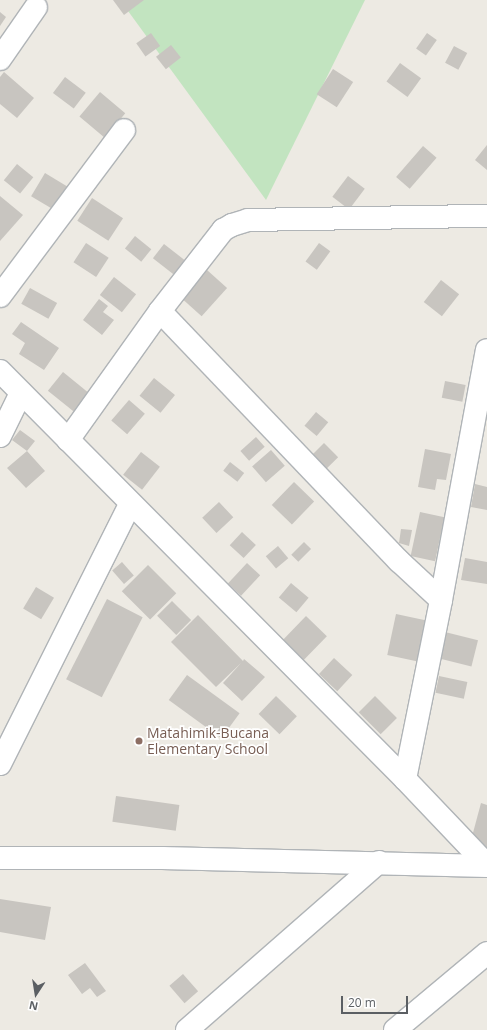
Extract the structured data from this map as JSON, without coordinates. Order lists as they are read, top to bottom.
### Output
{
  "places": ["Matahimik-Bucana Elementary School"],
  "scale_bar": "20 m",
  "north": "bottom"
}
